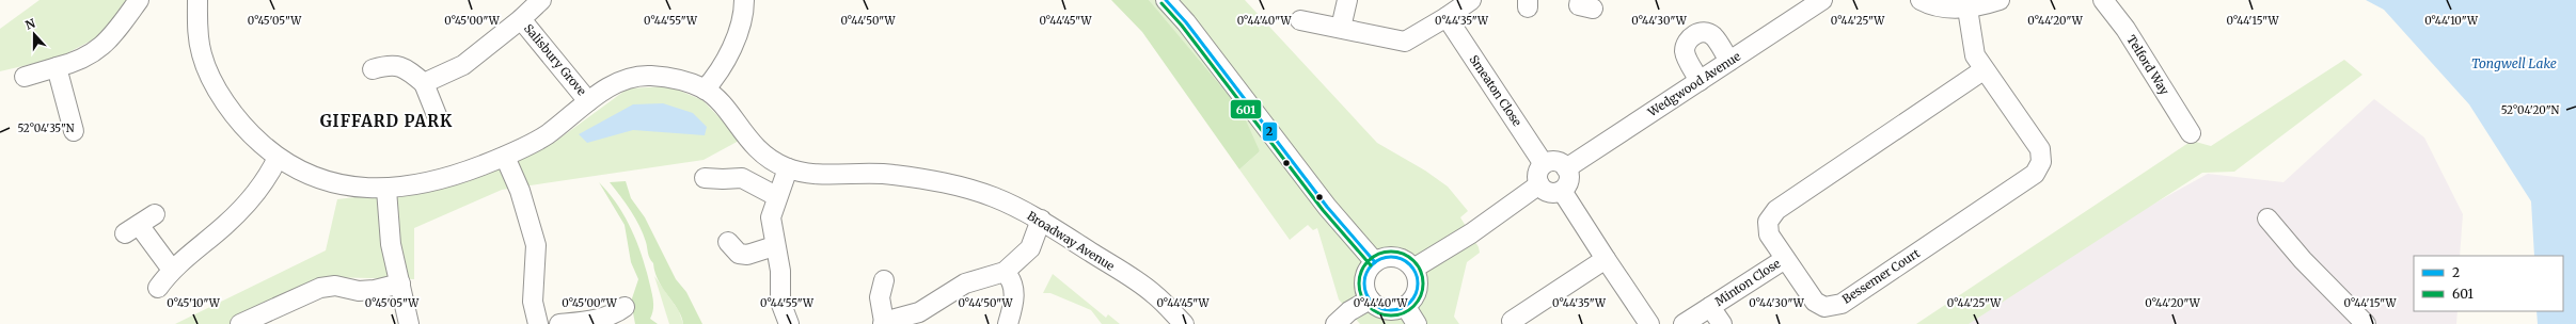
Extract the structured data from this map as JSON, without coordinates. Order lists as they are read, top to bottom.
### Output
{
  "streets": {
    "street": [
      "Salisbury Grove",
      "Telford Way",
      "Wedgwood Avenue",
      "Smeaton Close",
      "Broadway Avenue",
      "Bessemer Court",
      "Minton Close"
    ]
  },
  "crossings": [
    ["Salisbury Grove", "Broadway Avenue"],
    ["Wedgwood Avenue", "Smeaton Close"],
    ["Bessemer Court", "Minton Close"]
  ],
  "districts": ["GIFFARD PARK"],
  "water": ["Tongwell Lake"],
  "lines": ["transit line 2", "transit line 601"],
  "legend": ["2", "601"],
  "north": "top",
  "coordinates": [
    "0°44'40\"W",
    "0°44'30\"W",
    "0°44'15\"W",
    "0°45'05\"W",
    "0°45'00\"W",
    "0°44'55\"W",
    "0°44'50\"W",
    "0°44'45\"W",
    "0°44'35\"W",
    "0°44'25\"W",
    "0°44'20\"W",
    "0°44'10\"W",
    "52°04'20\"N",
    "52°04'35\"N",
    "0°45'10\"W"
  ]
}
